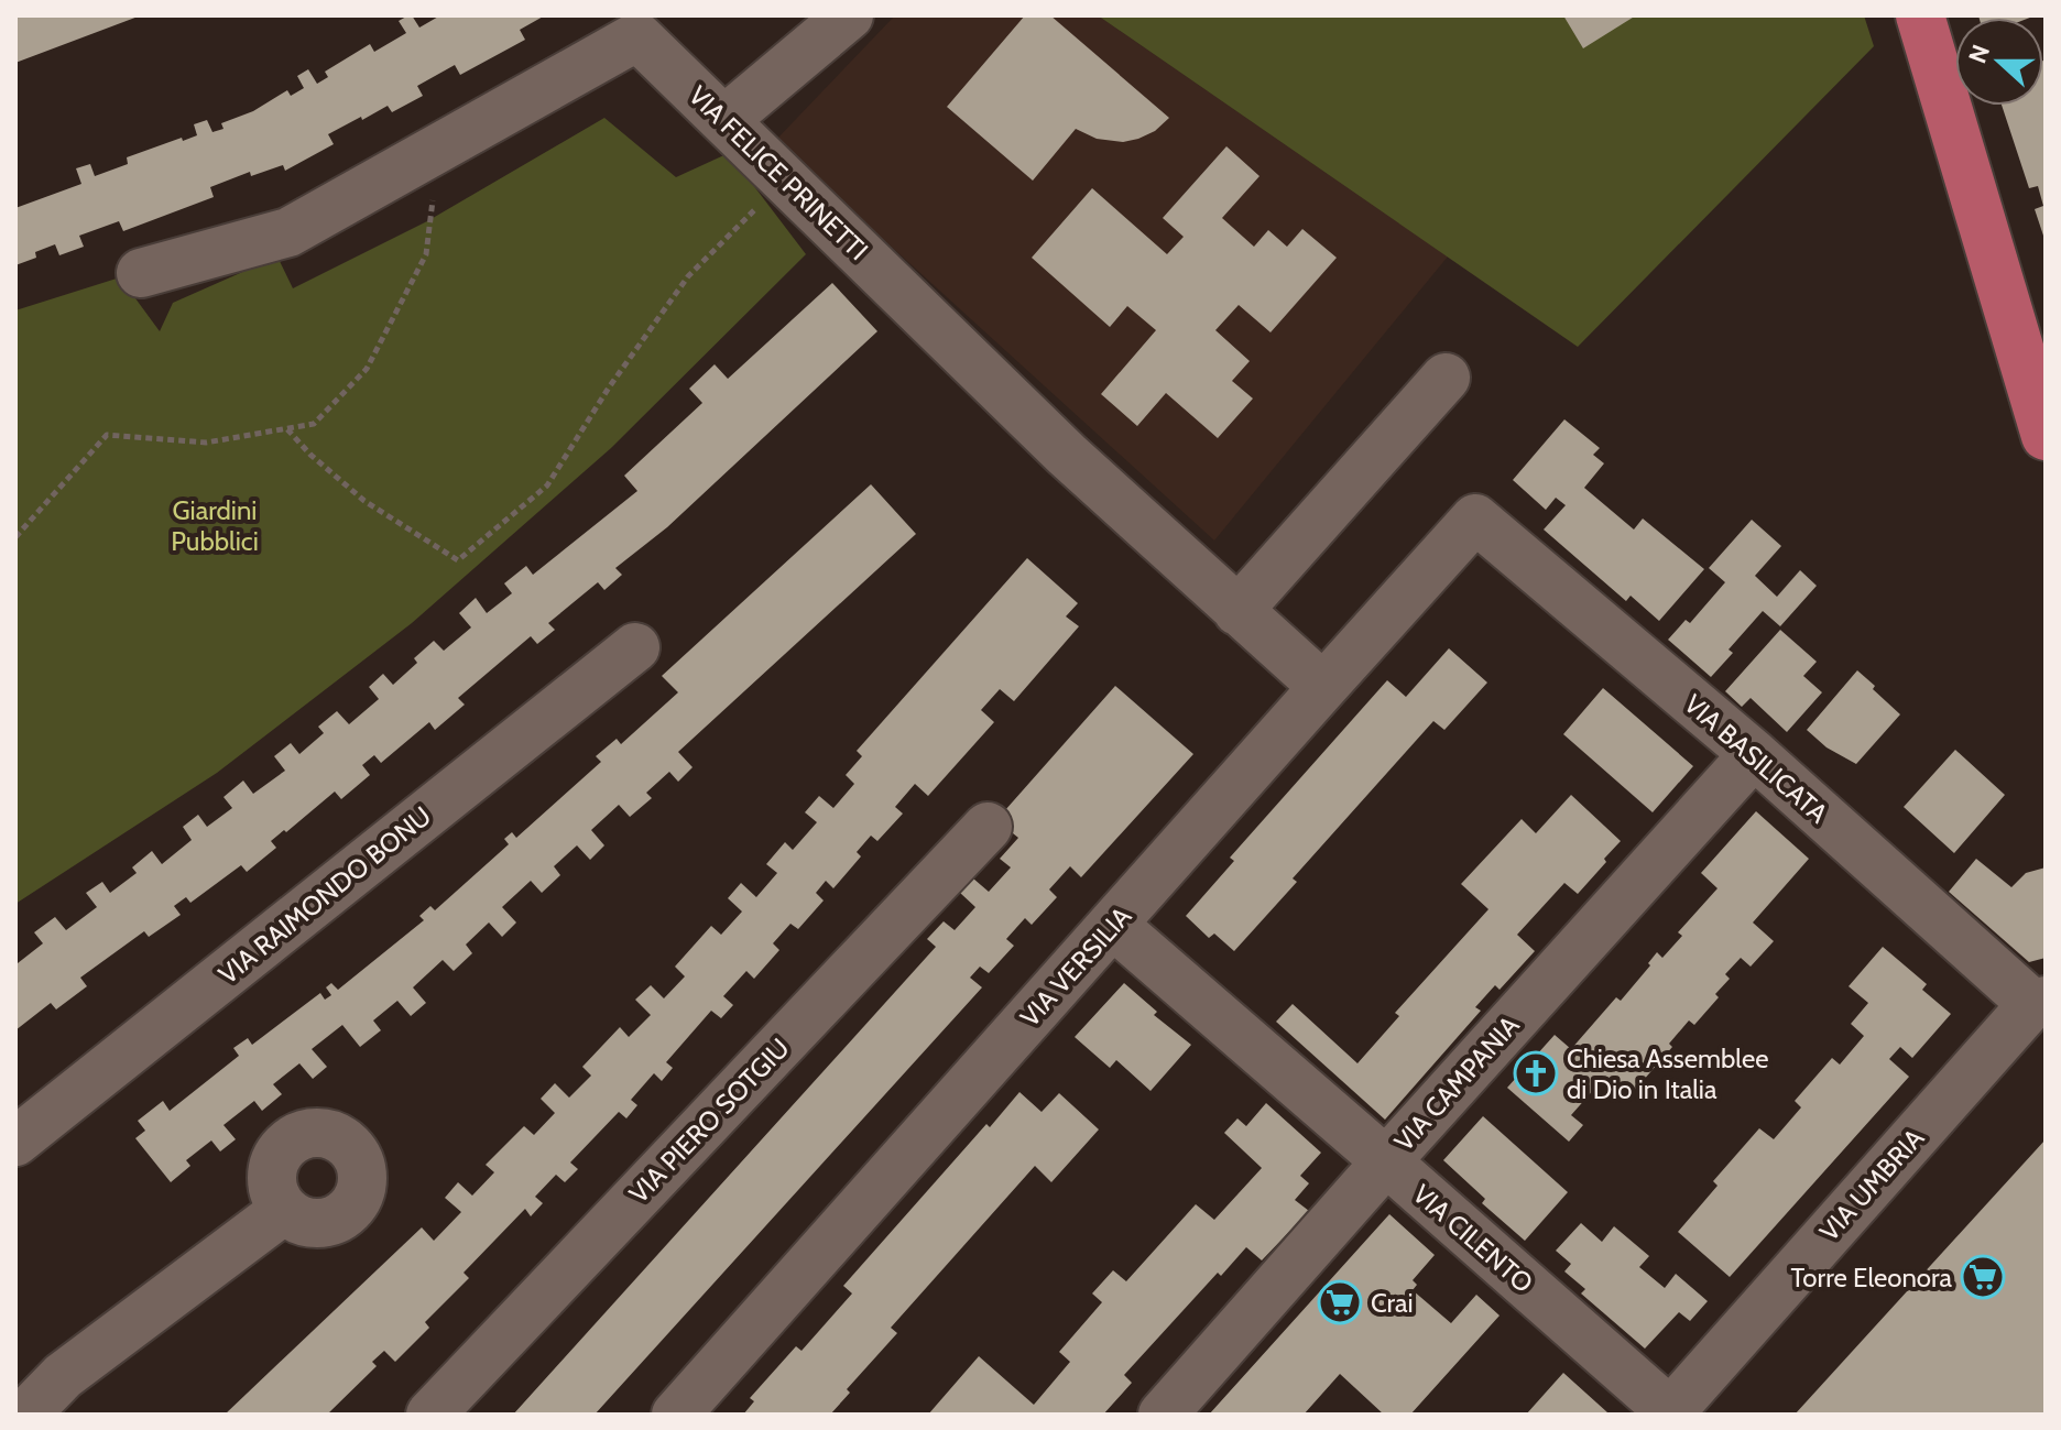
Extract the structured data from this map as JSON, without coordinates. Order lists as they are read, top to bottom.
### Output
{
  "streets": {
    "street": [
      "VIA FELICE PRINETTI",
      "VIA BASILICATA",
      "VIA RAIMONDO BONU",
      "VIA VERSILIA",
      "VIA CAMPANIA",
      "VIA PIERO SOTGIU",
      "VIA UMBRIA",
      "VIA CILENTO"
    ]
  },
  "crossings": [
    ["VIA FELICE PRINETTI", "VIA VERSILIA"],
    ["VIA BASILICATA", "VIA VERSILIA"],
    ["VIA BASILICATA", "VIA CAMPANIA"],
    ["VIA BASILICATA", "VIA UMBRIA"],
    ["VIA VERSILIA", "VIA CILENTO"],
    ["VIA CAMPANIA", "VIA CILENTO"],
    ["VIA UMBRIA", "VIA CILENTO"]
  ],
  "parks": ["Giardini Pubblici"],
  "places": {
    "church": ["Chiesa Assemblee di Dio in Italia"],
    "supermarket": ["Torre Eleonora", "Crai"]
  },
  "north": "left"
}
